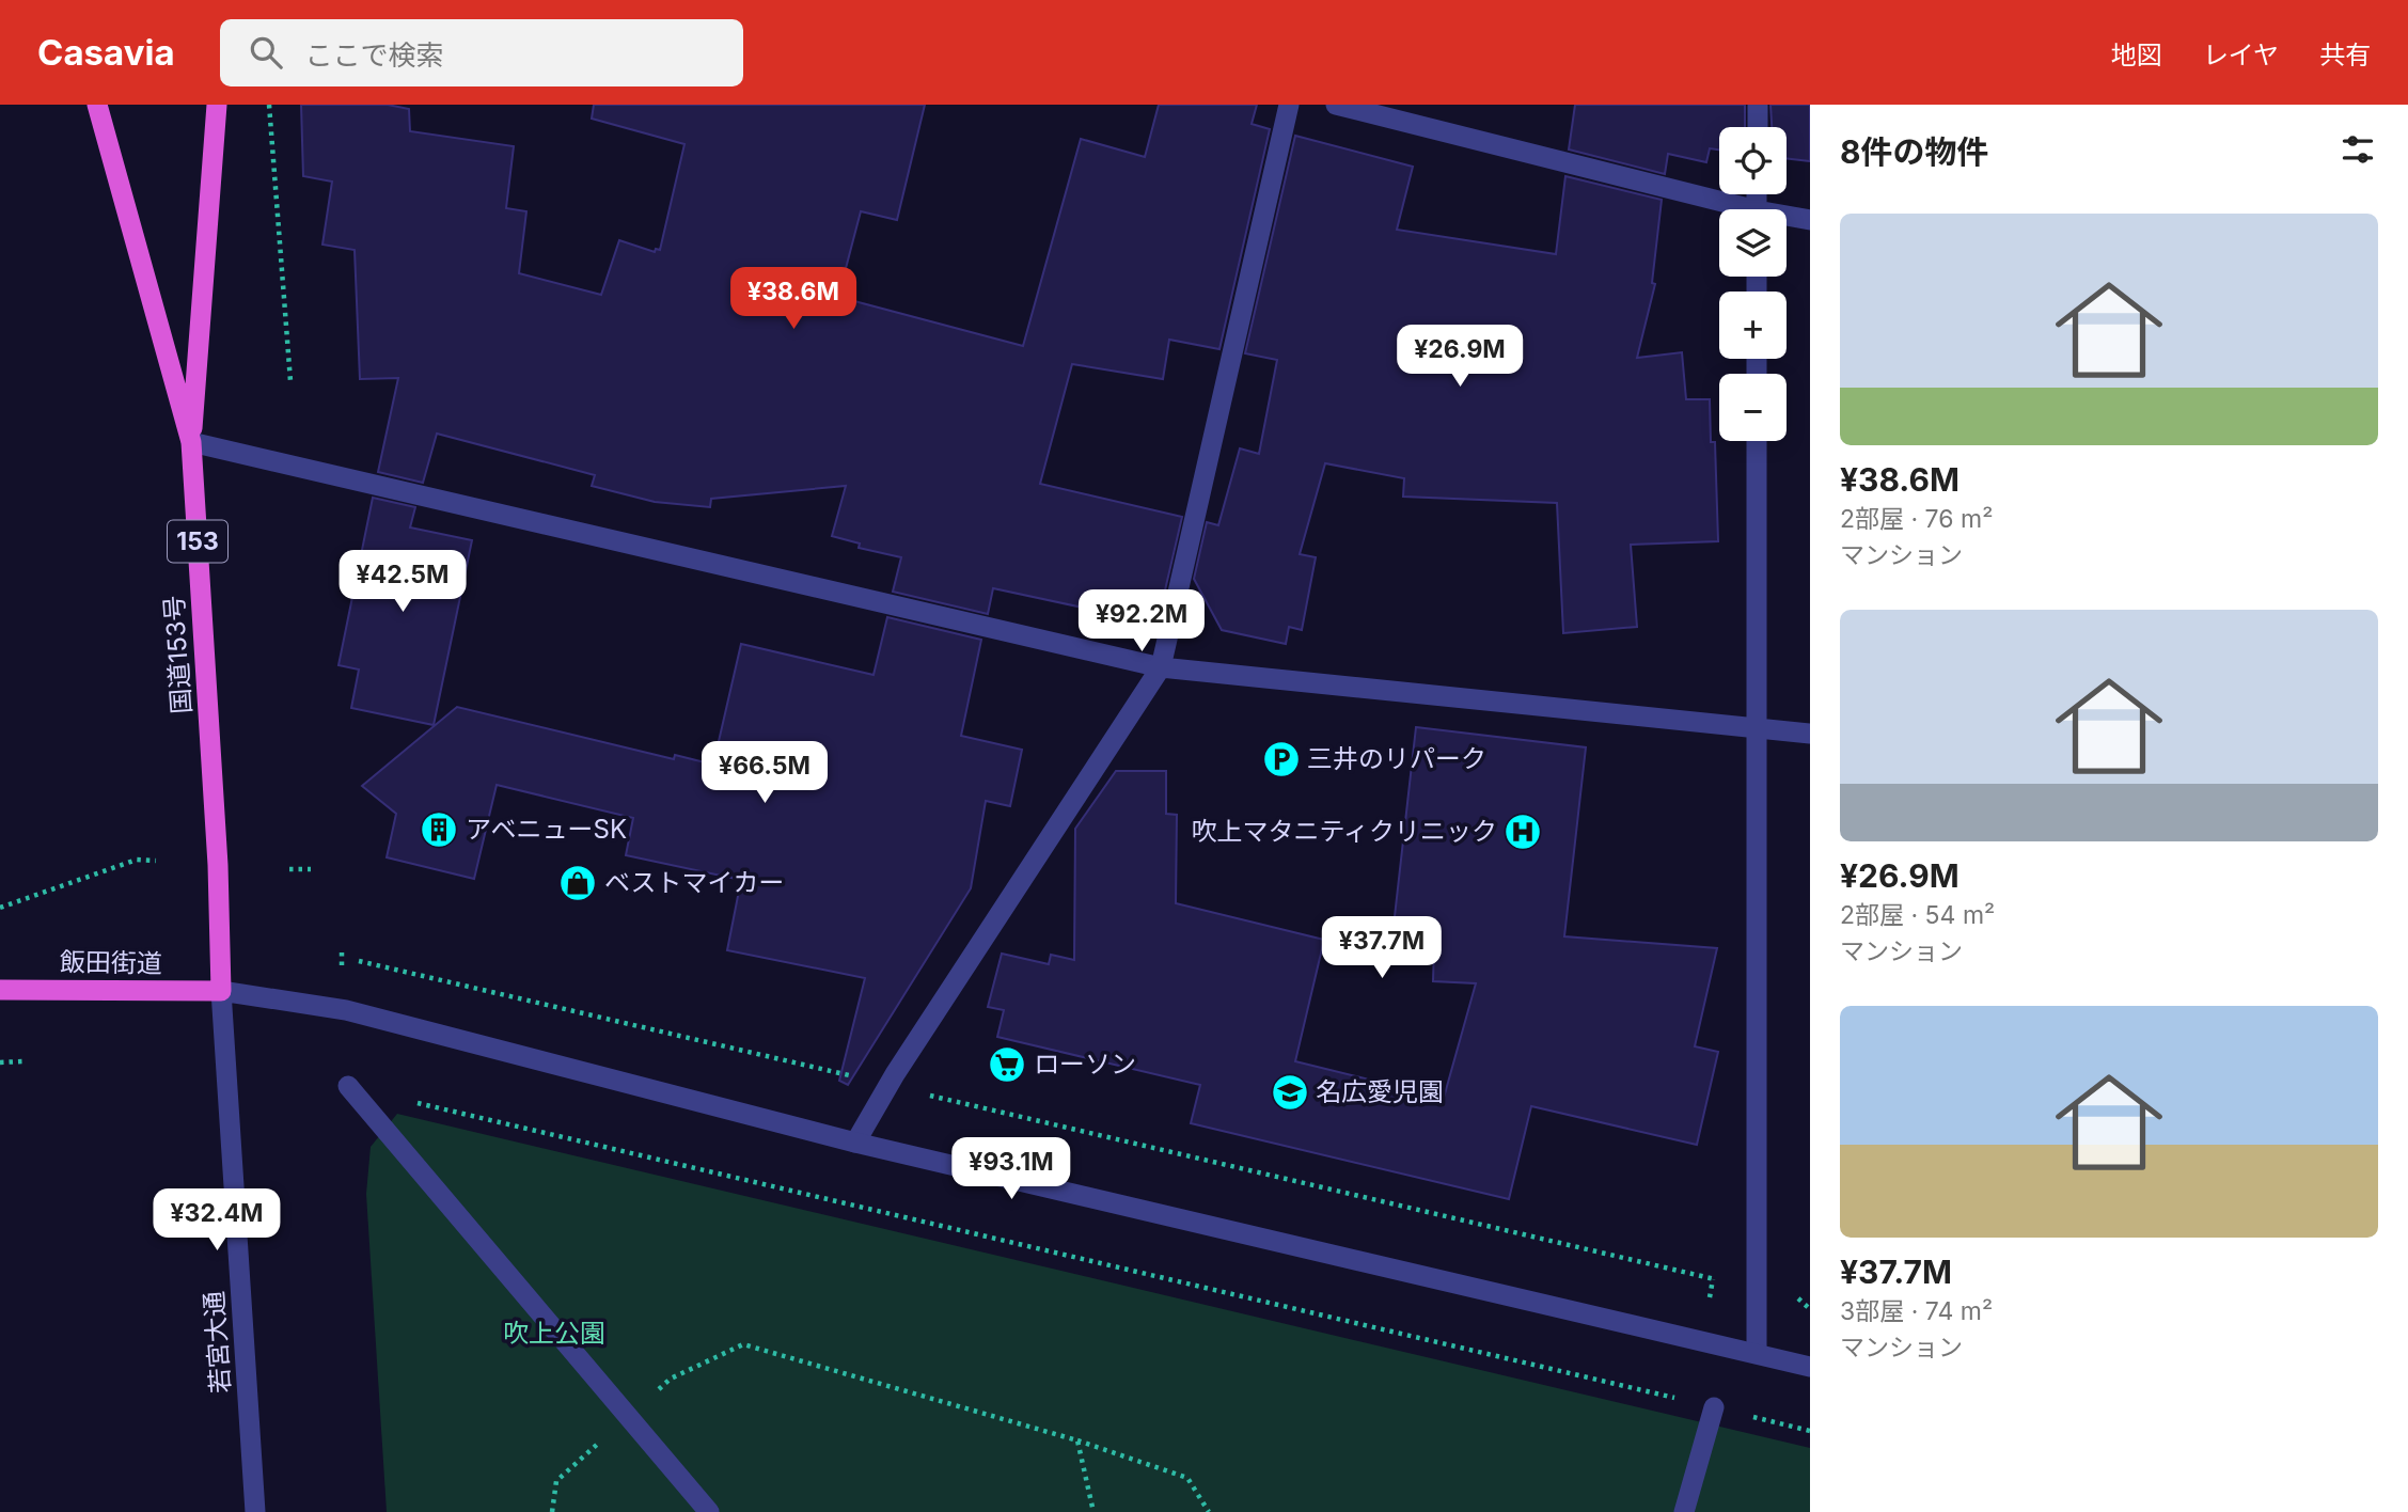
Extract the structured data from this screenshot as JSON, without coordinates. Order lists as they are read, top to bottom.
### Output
{
  "streets": {
    "highway": ["153", "国道153号", "飯田街道"],
    "street": ["若宮大通"]
  },
  "crossings": [
    ["国道153号", "飯田街道"],
    ["国道153号", "若宮大通"],
    ["飯田街道", "若宮大通"]
  ],
  "parks": ["吹上公園"],
  "places": {
    "parking": ["三井のリパーク"],
    "building": ["アベニューSK"],
    "hospital": ["吹上マタニティクリニック"],
    "shop": ["ベストマイカー"],
    "supermarket": ["ローソン"],
    "school or university": ["名広愛児園"]
  },
  "page": {
    "header": "Casavia",
    "search": "ここで検索",
    "nav": ["地図", "レイヤ", "共有"],
    "heading": "8件の物件",
    "map_buttons": ["+", "−"],
    "list": [
      {
        "name": "¥38.6M",
        "note": "2部屋 · 76 m² · マンション"
      },
      {
        "name": "¥26.9M",
        "note": "2部屋 · 54 m² · マンション"
      },
      {
        "name": "¥37.7M",
        "note": "3部屋 · 74 m² · マンション"
      }
    ],
    "price": [
      "¥38.6M",
      "¥26.9M",
      "¥42.5M",
      "¥92.2M",
      "¥66.5M",
      "¥37.7M",
      "¥93.1M",
      "¥32.4M"
    ]
  }
}
